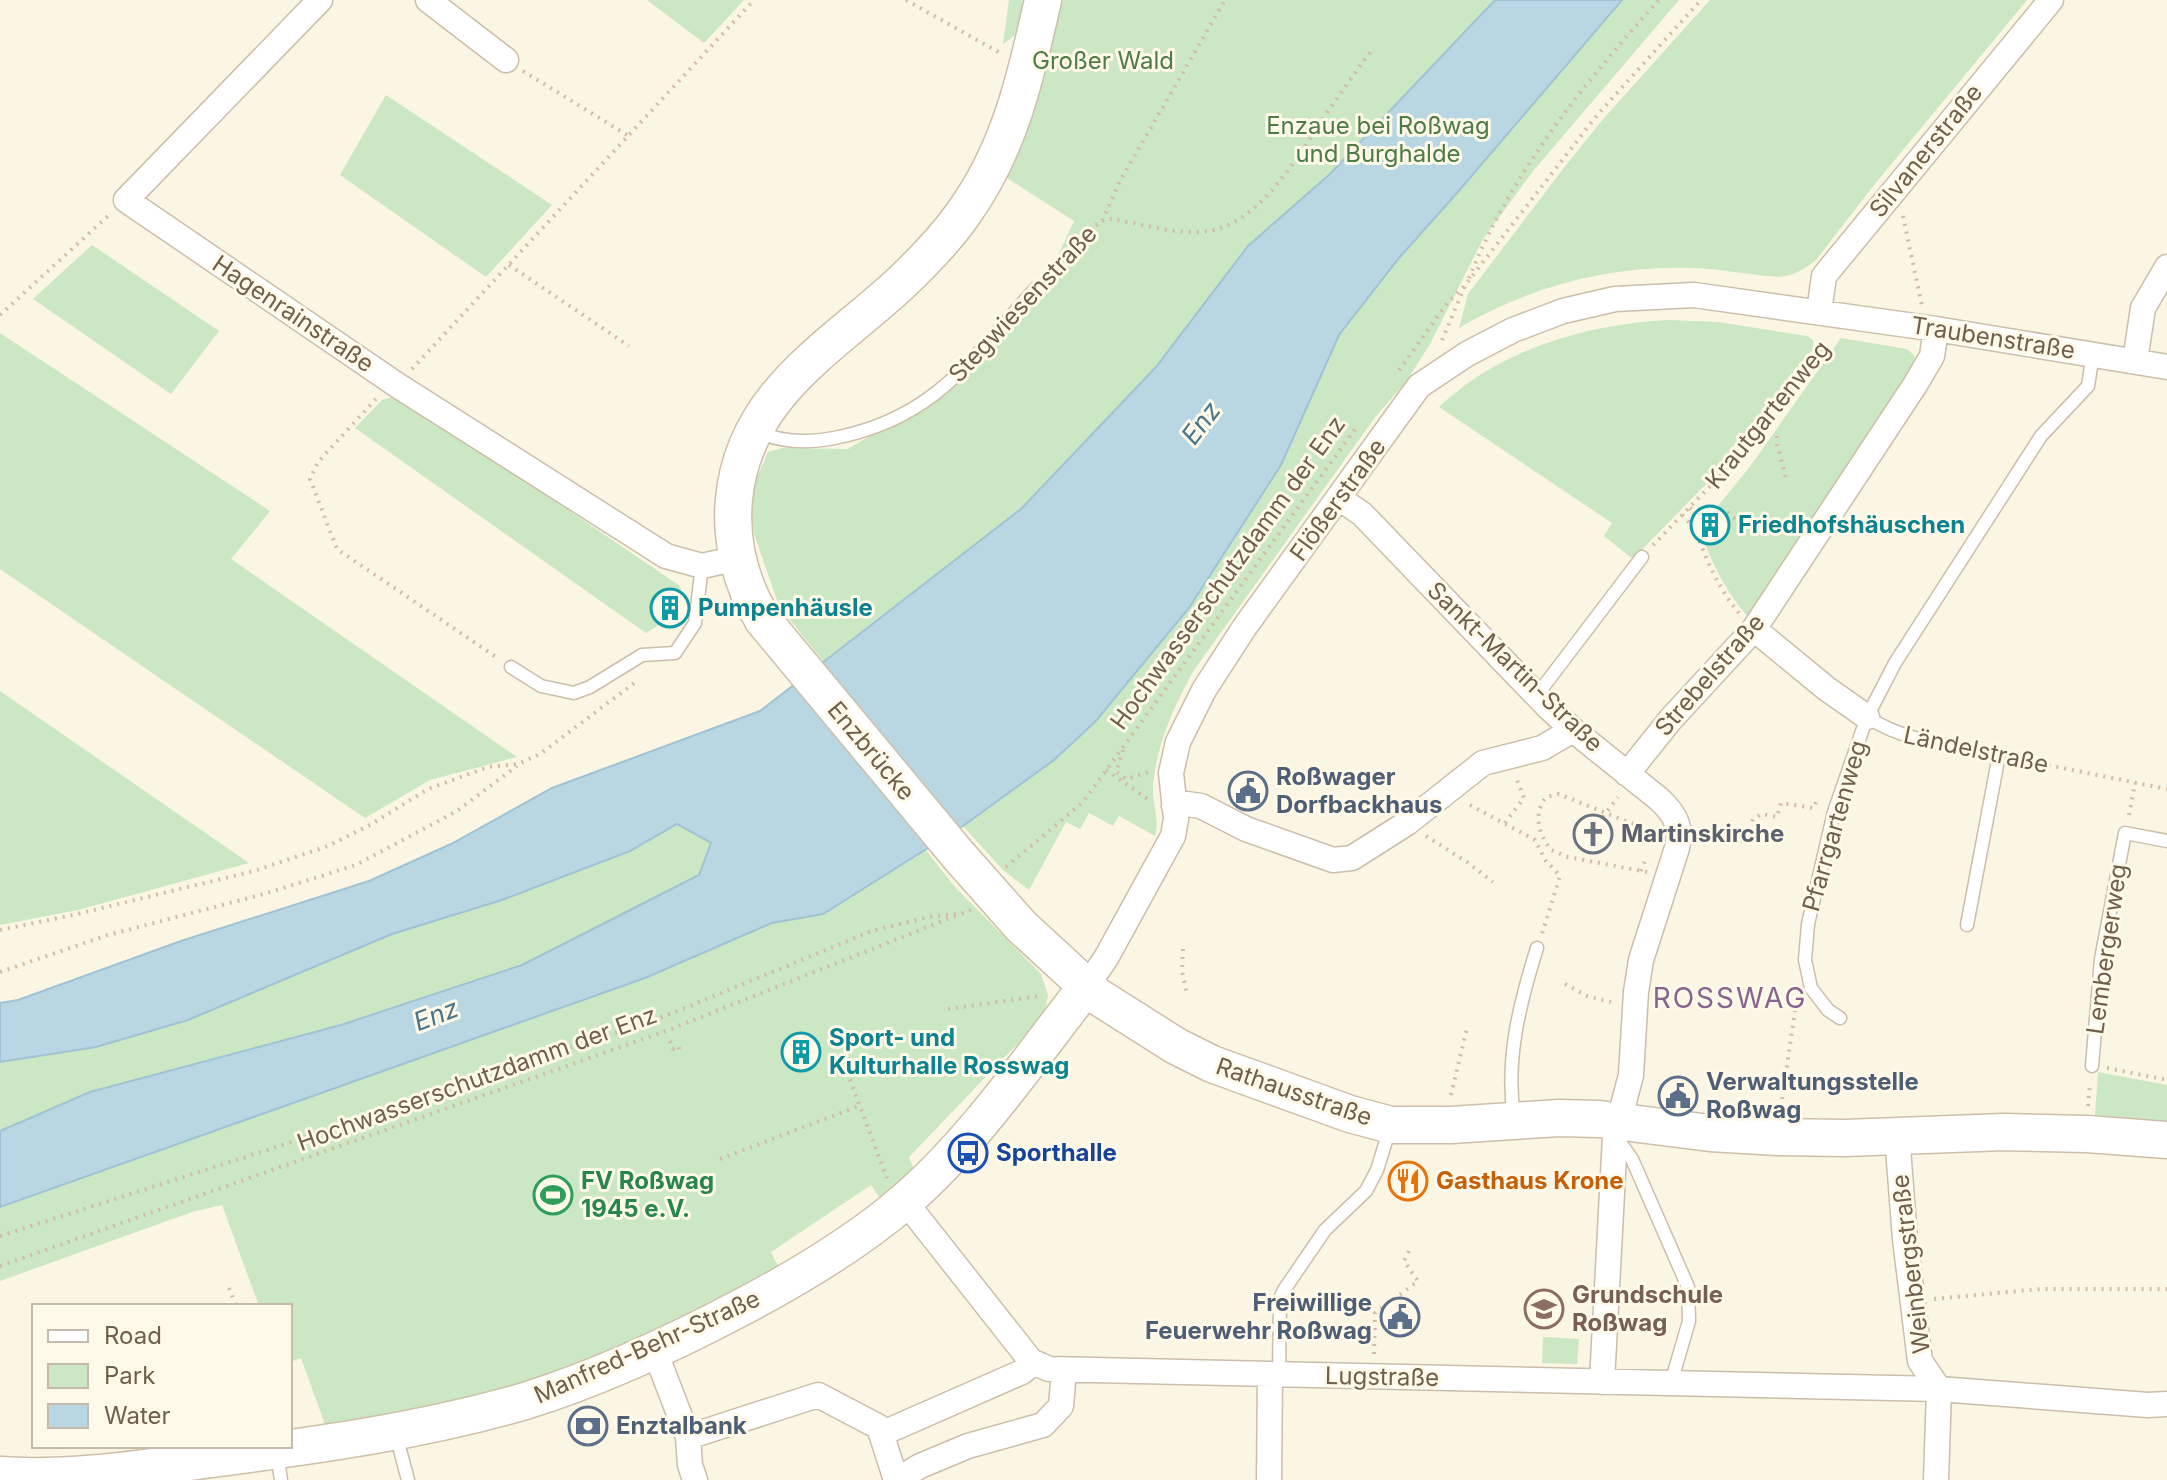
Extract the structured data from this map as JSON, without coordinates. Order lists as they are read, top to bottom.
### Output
{
  "streets": {
    "street": [
      "Silvanerstraße",
      "Hagenrainstraße",
      "Traubenstraße",
      "Flößerstraße",
      "Sankt-Martin-Straße",
      "Strebelstraße",
      "Ländelstraße",
      "Enzbrücke",
      "Rathausstraße",
      "Weinbergstraße",
      "Manfred-Behr-Straße",
      "Lugstraße"
    ],
    "lane": ["Stegwiesenstraße", "Pfarrgartenweg", "Lembergerweg"],
    "path": ["Krautgartenweg", "Hochwasserschutzdamm der Enz"]
  },
  "crossings": [
    ["Silvanerstraße", "Traubenstraße"],
    ["Silvanerstraße", "Krautgartenweg"],
    ["Silvanerstraße", "Flößerstraße"],
    ["Stegwiesenstraße", "Enzbrücke"],
    ["Hagenrainstraße", "Enzbrücke"],
    ["Traubenstraße", "Krautgartenweg"],
    ["Traubenstraße", "Flößerstraße"],
    ["Traubenstraße", "Strebelstraße"],
    ["Traubenstraße", "Pfarrgartenweg"],
    ["Krautgartenweg", "Flößerstraße"],
    ["Flößerstraße", "Sankt-Martin-Straße"],
    ["Flößerstraße", "Enzbrücke"],
    ["Flößerstraße", "Rathausstraße"],
    ["Flößerstraße", "Manfred-Behr-Straße"],
    ["Sankt-Martin-Straße", "Strebelstraße"],
    ["Sankt-Martin-Straße", "Rathausstraße"],
    ["Sankt-Martin-Straße", "Lugstraße"],
    ["Strebelstraße", "Ländelstraße"],
    ["Ländelstraße", "Pfarrgartenweg"],
    ["Enzbrücke", "Rathausstraße"],
    ["Enzbrücke", "Manfred-Behr-Straße"],
    ["Rathausstraße", "Weinbergstraße"],
    ["Rathausstraße", "Manfred-Behr-Straße"],
    ["Weinbergstraße", "Lugstraße"]
  ],
  "districts": ["ROSSWAG"],
  "water": ["Enz"],
  "parks": ["Großer Wald", "Enzaue bei Roßwag und Burghalde"],
  "places": {
    "building": ["Friedhofshäuschen", "Pumpenhäusle", "Sport- und Kulturhalle Rosswag"],
    "public building": ["Roßwager Dorfbackhaus", "Verwaltungsstelle Roßwag", "Freiwillige Feuerwehr Roßwag"],
    "church": ["Martinskirche"],
    "bus stop": ["Sporthalle"],
    "restaurant": ["Gasthaus Krone"],
    "sports": ["FV Roßwag 1945 e.V."],
    "school or university": ["Grundschule Roßwag"],
    "bank": ["Enztalbank"]
  },
  "legend": ["Road", "Park", "Water"]
}
